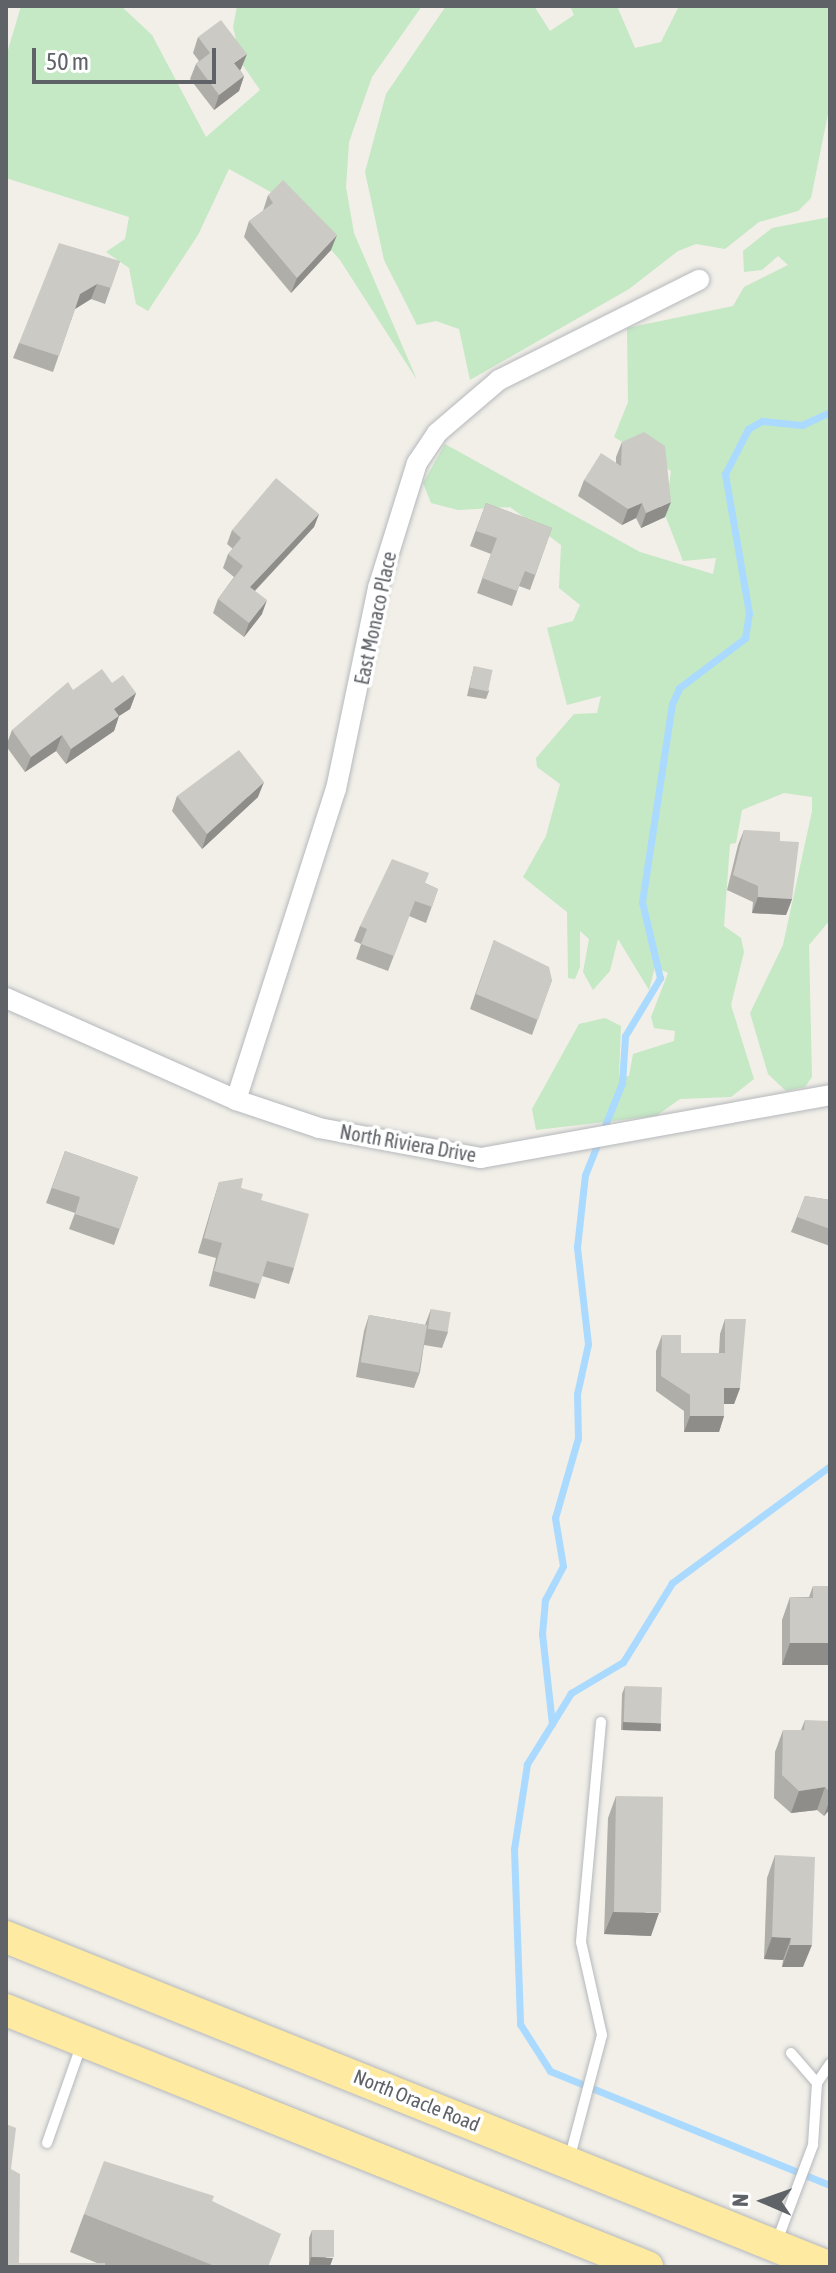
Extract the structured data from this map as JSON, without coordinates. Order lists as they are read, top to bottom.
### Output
{
  "streets": {
    "highway": ["North Oracle Road"],
    "street": ["East Monaco Place", "North Riviera Drive"]
  },
  "crossings": [
    ["East Monaco Place", "North Riviera Drive"]
  ],
  "scale_bar": "50 m",
  "north": "left"
}
